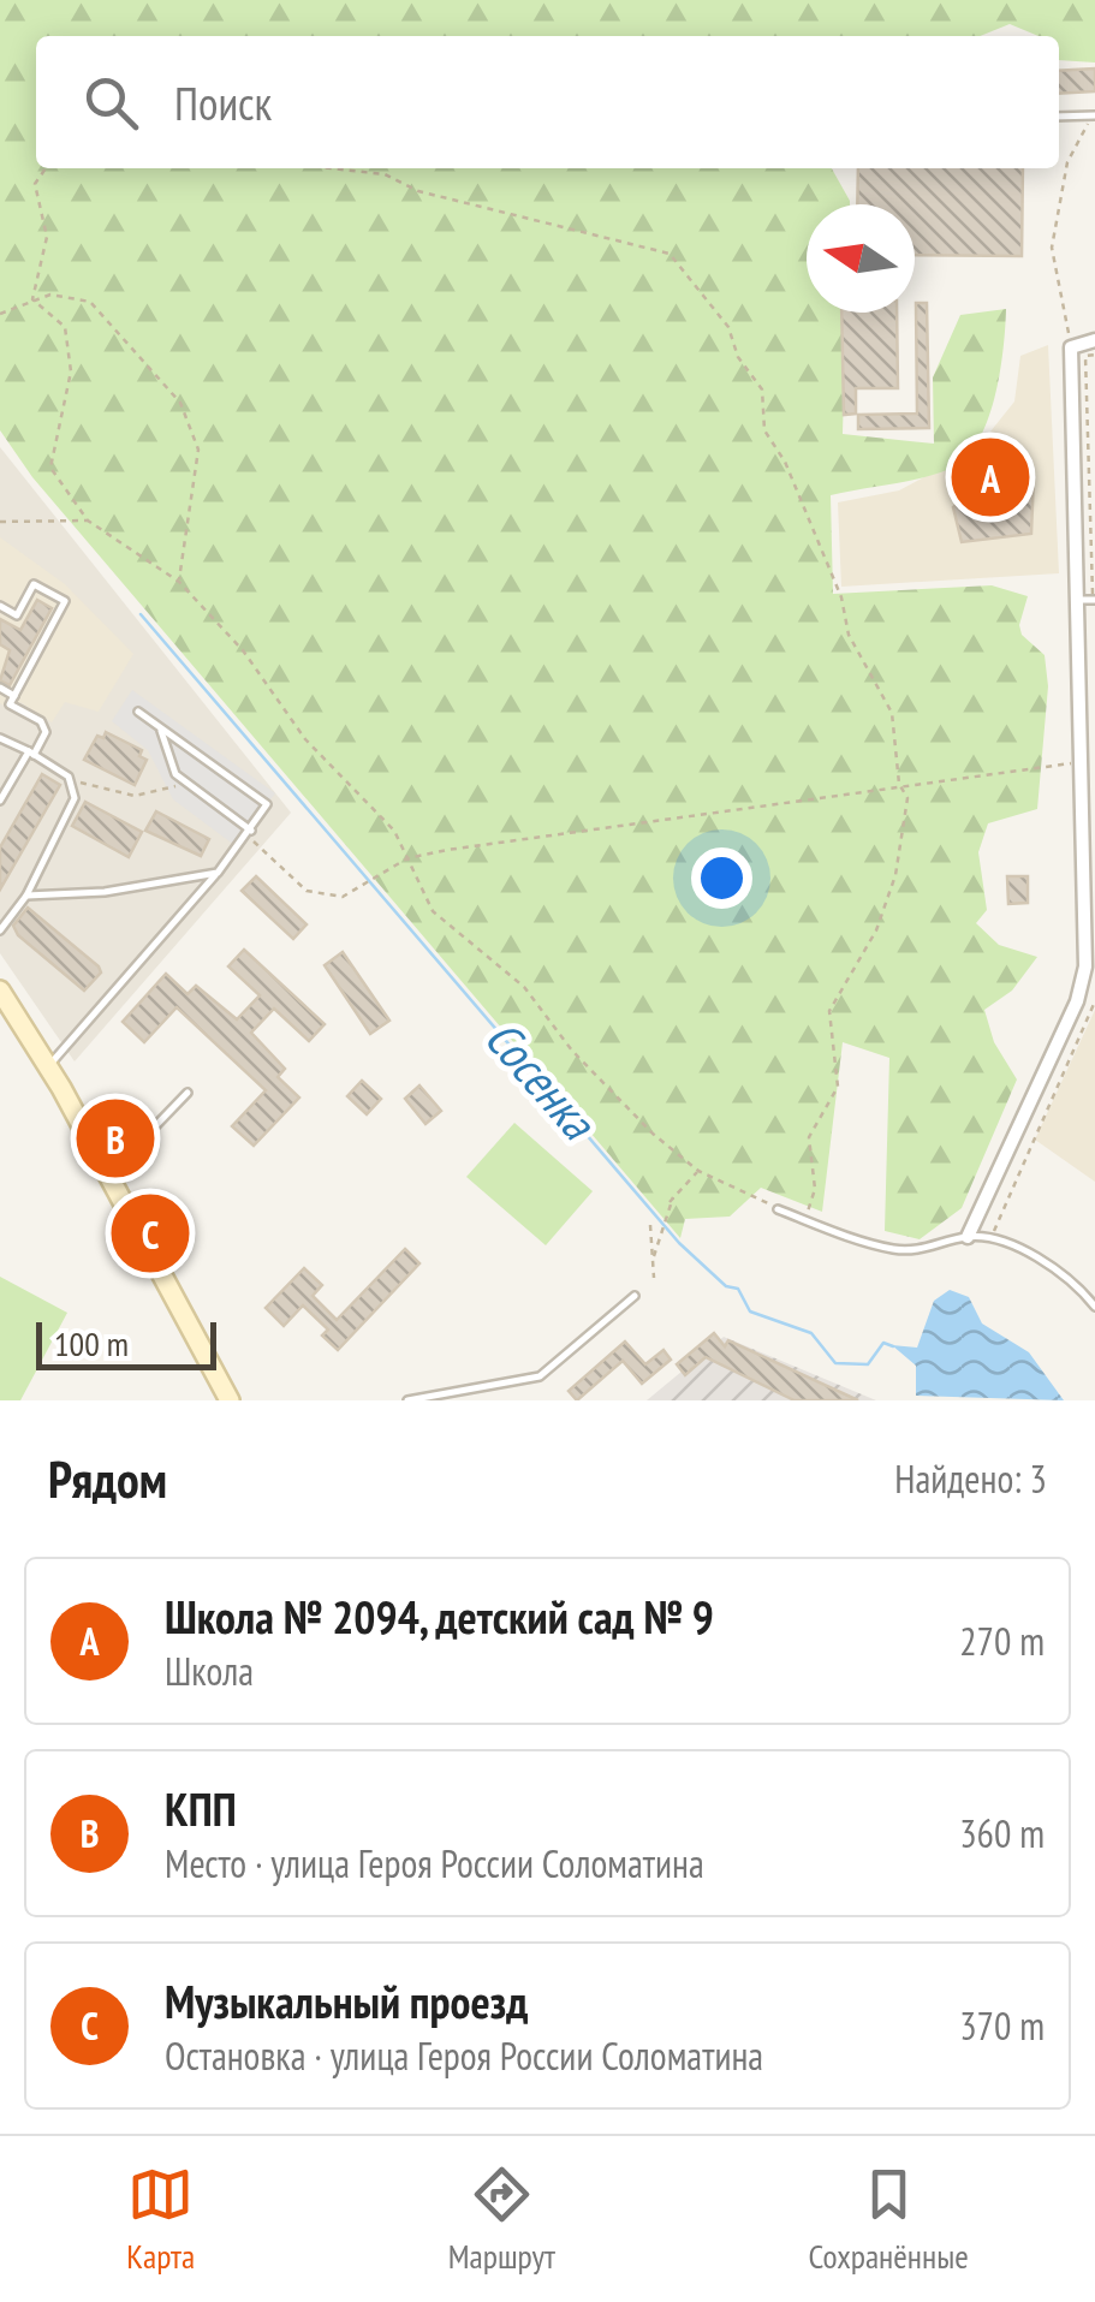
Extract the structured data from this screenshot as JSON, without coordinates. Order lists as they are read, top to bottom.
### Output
{
  "water": ["Сосенка"],
  "scale_bar": "100 m",
  "north": "left",
  "page": {
    "search": "Поиск",
    "pins": ["A", "B", "C"],
    "scale": "100 m",
    "heading": ["Рядом", "Найдено: 3"],
    "list": [
      {
        "mark": "A",
        "name": "Школа № 2094, детский сад № 9",
        "note": "Школа",
        "value": "270 m"
      },
      {
        "mark": "B",
        "name": "КПП",
        "note": "Место · улица Героя России Соломатина",
        "value": "360 m"
      },
      {
        "mark": "C",
        "name": "Музыкальный проезд",
        "note": "Остановка · улица Героя России Соломатина",
        "value": "370 m"
      }
    ],
    "nav": ["Карта", "Маршрут", "Сохранённые"]
  }
}
